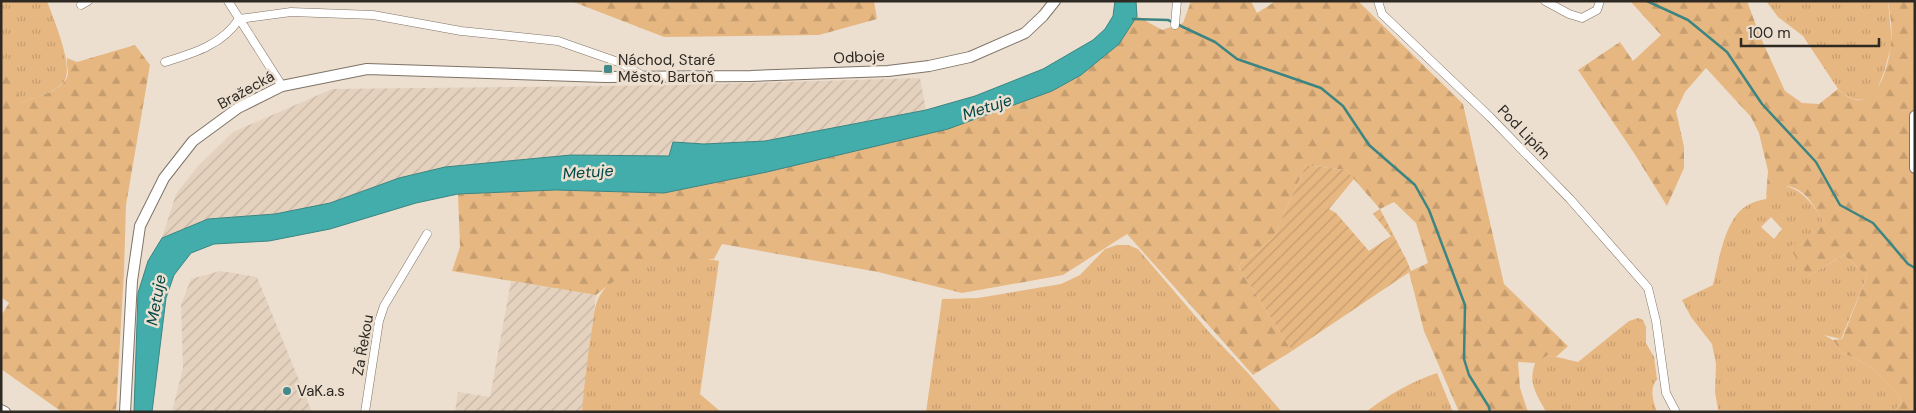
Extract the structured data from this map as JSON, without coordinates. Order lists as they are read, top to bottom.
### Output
{
  "streets": {
    "street": [
      "Odboje",
      "Bražecká",
      "Pod Lipím",
      "Za Řekou"
    ]
  },
  "crossings": [
    ["Odboje", "Bražecká"]
  ],
  "water": ["Metuje"],
  "places": {
    "transit": ["Náchod, Staré Město, Bartoň"],
    "other": ["VaK.a.s"]
  },
  "scale_bar": "100 m"
}
